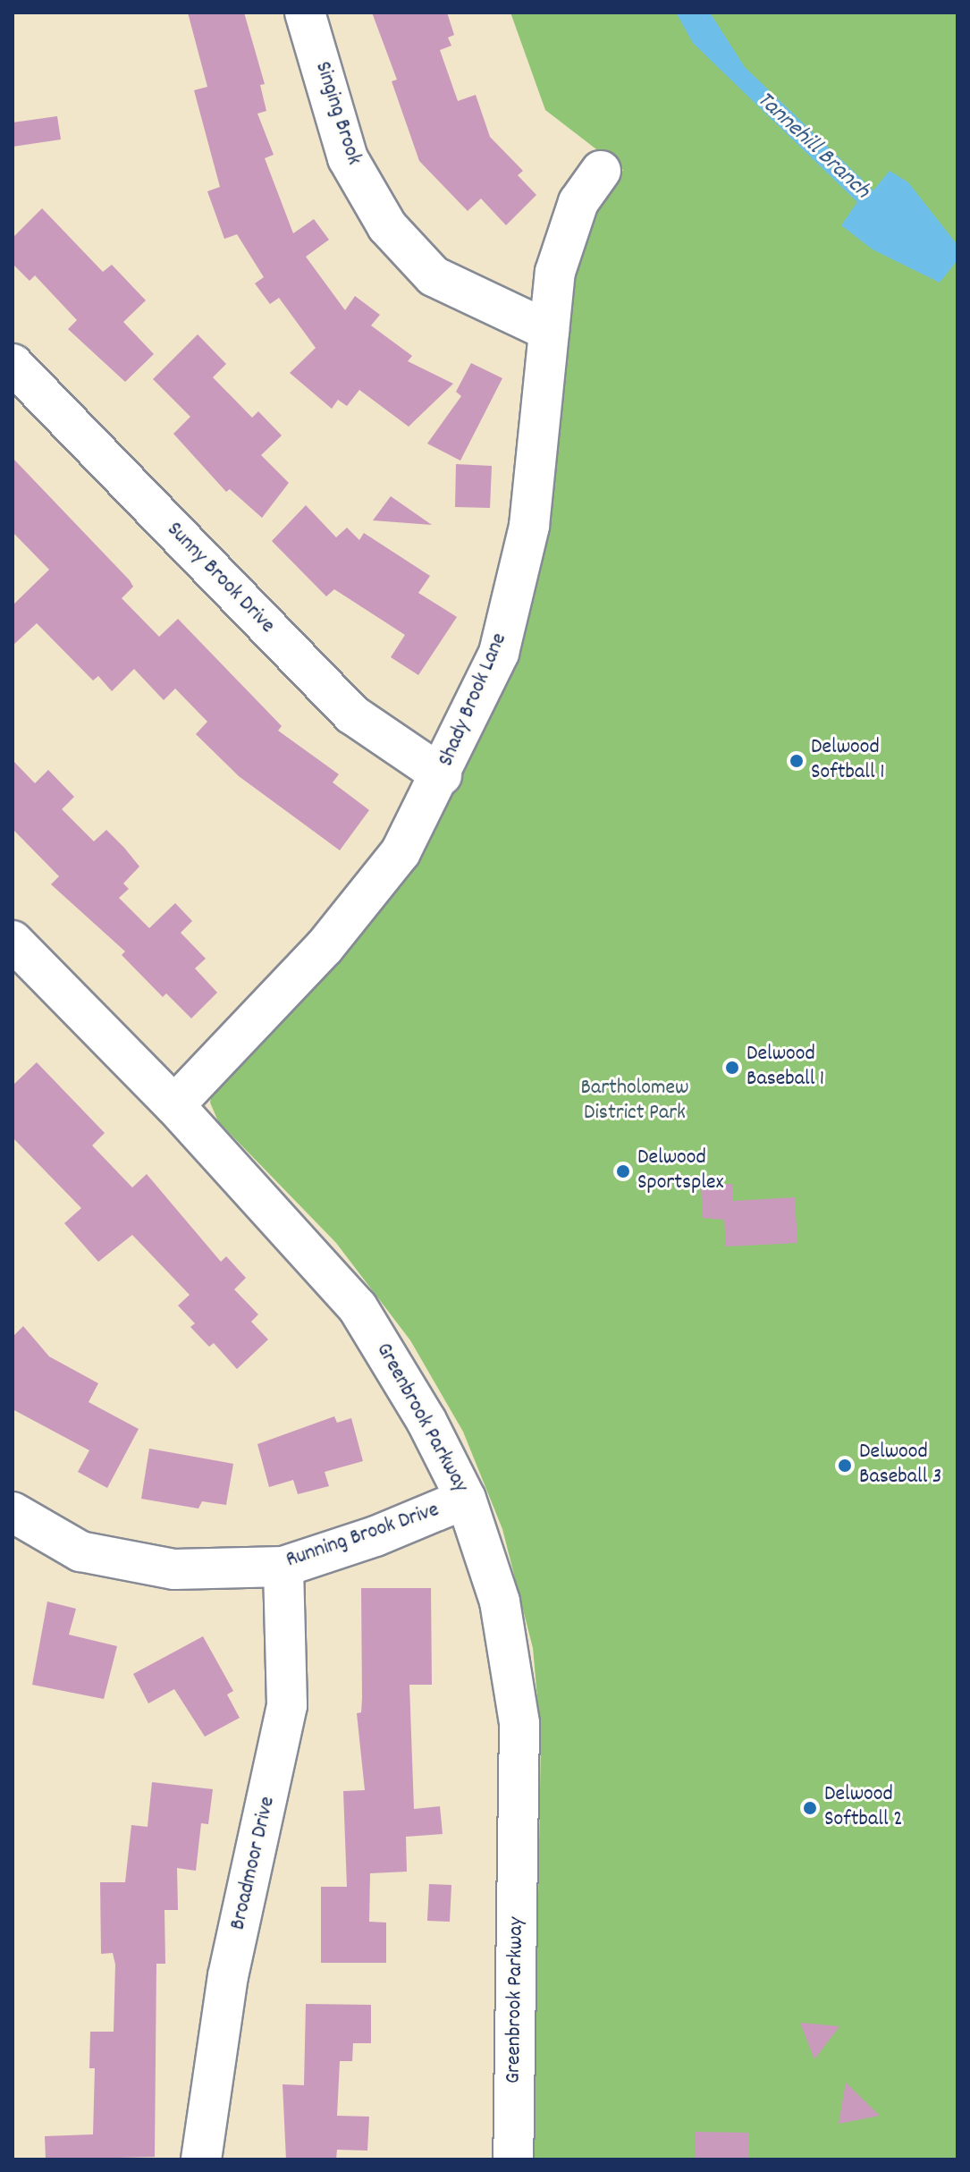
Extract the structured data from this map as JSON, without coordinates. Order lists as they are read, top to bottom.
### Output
{
  "streets": {
    "street": [
      "Singing Brook",
      "Sunny Brook Drive",
      "Shady Brook Lane",
      "Greenbrook Parkway",
      "Running Brook Drive",
      "Broadmoor Drive"
    ]
  },
  "crossings": [
    ["Singing Brook", "Shady Brook Lane"],
    ["Sunny Brook Drive", "Shady Brook Lane"],
    ["Shady Brook Lane", "Greenbrook Parkway"],
    ["Greenbrook Parkway", "Running Brook Drive"],
    ["Running Brook Drive", "Broadmoor Drive"]
  ],
  "water": ["Tannehill Branch"],
  "parks": ["Bartholomew District Park"],
  "places": [
    "Delwood Softball 1",
    "Delwood Baseball 1",
    "Delwood Sportsplex",
    "Delwood Baseball 3",
    "Delwood Softball 2"
  ]
}
